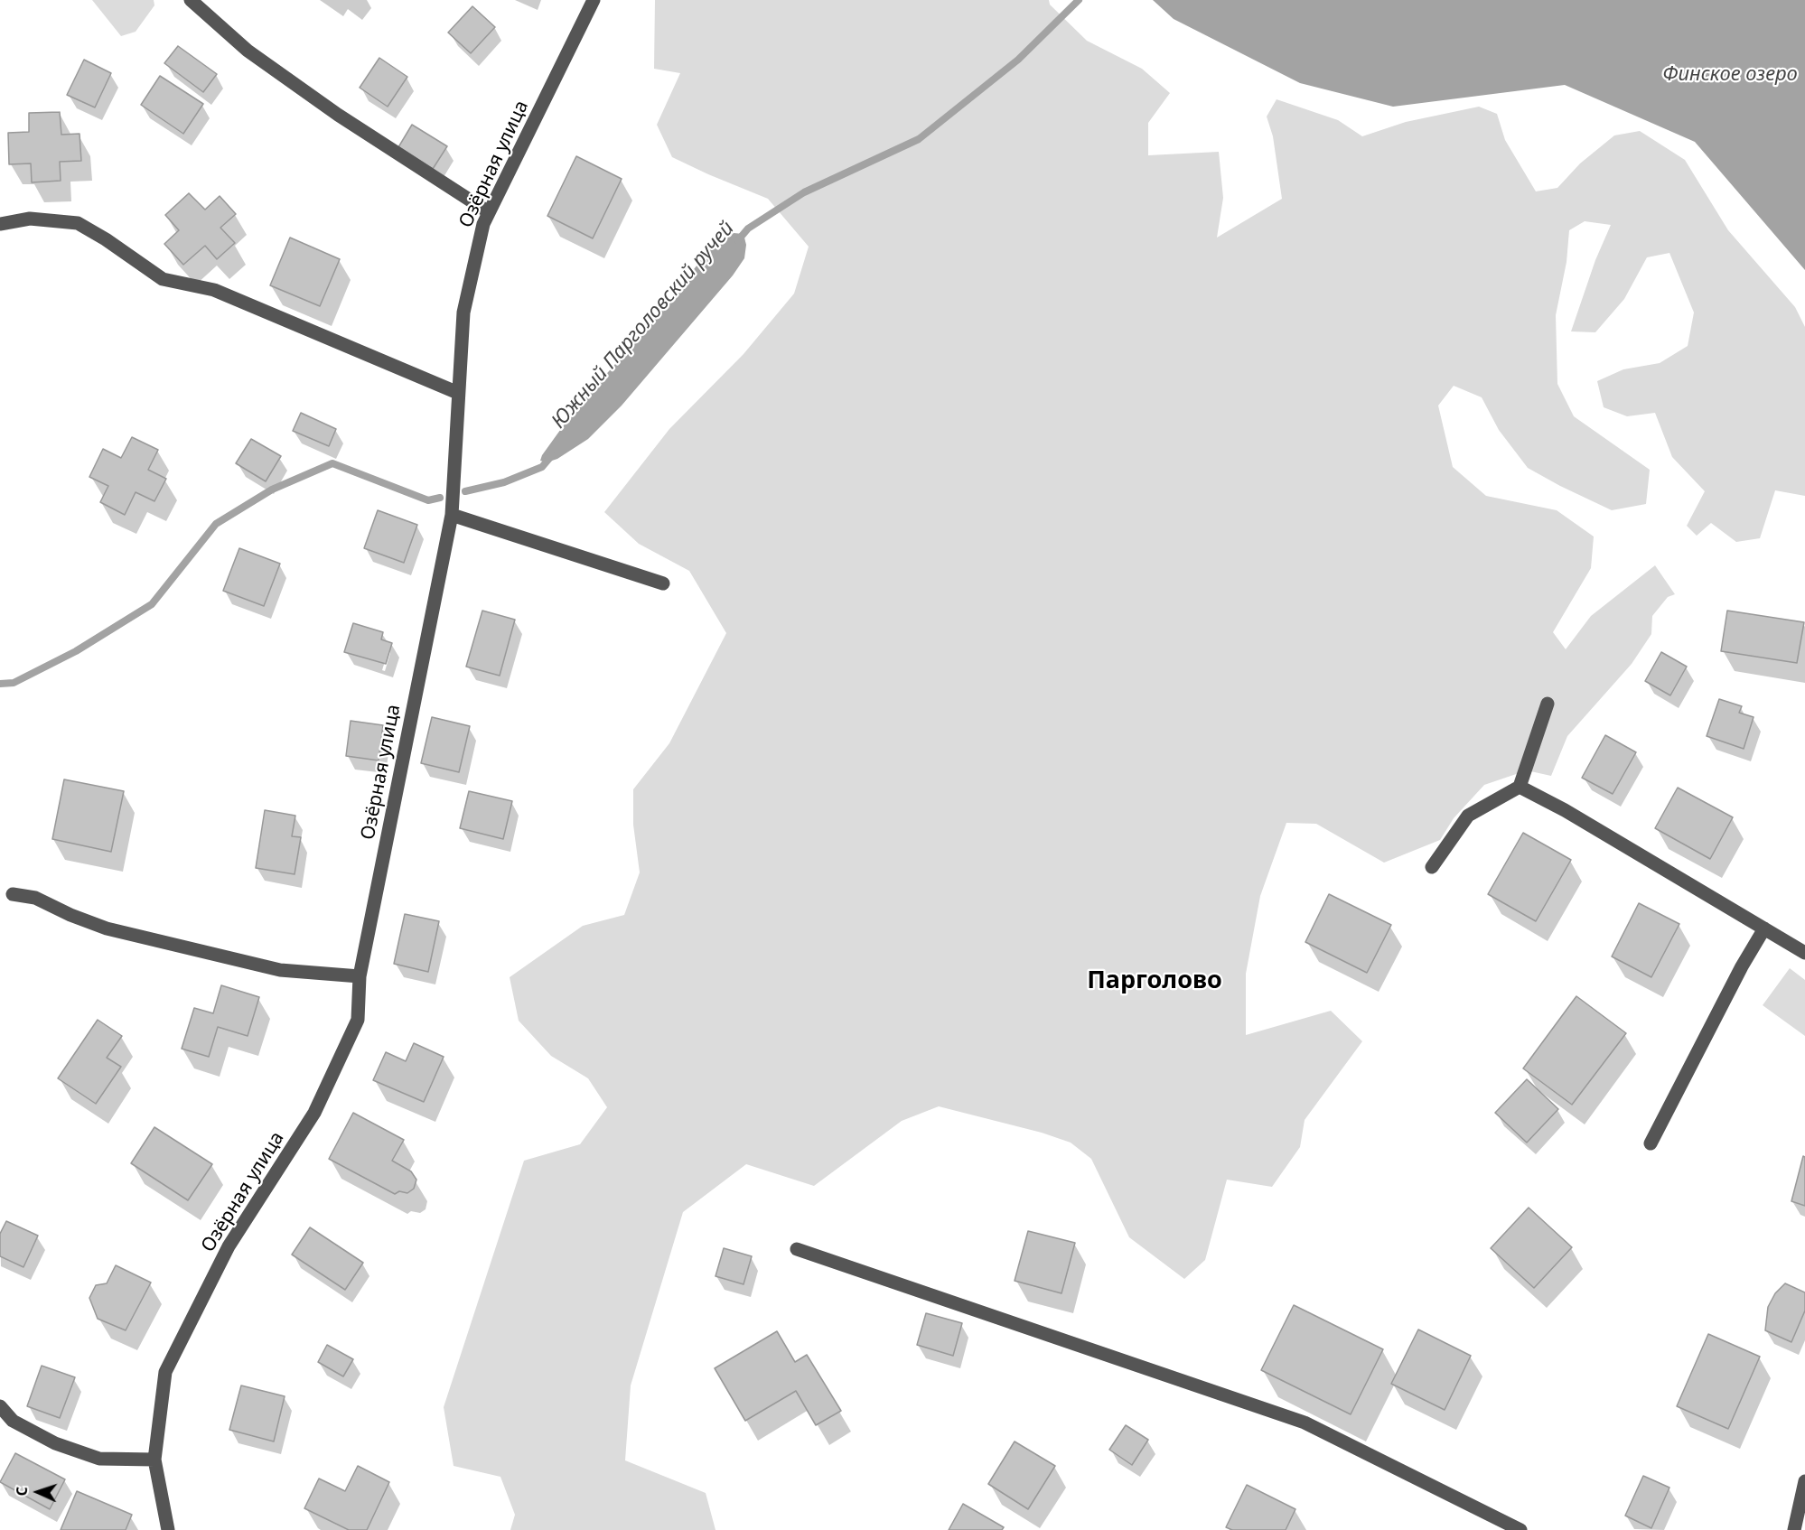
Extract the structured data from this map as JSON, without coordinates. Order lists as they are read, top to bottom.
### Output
{
  "streets": {
    "street": ["Озёрная улица"]
  },
  "districts": ["Парголово"],
  "water": ["Финское озеро", "Южный Парголовский ручей"],
  "north": "left"
}
